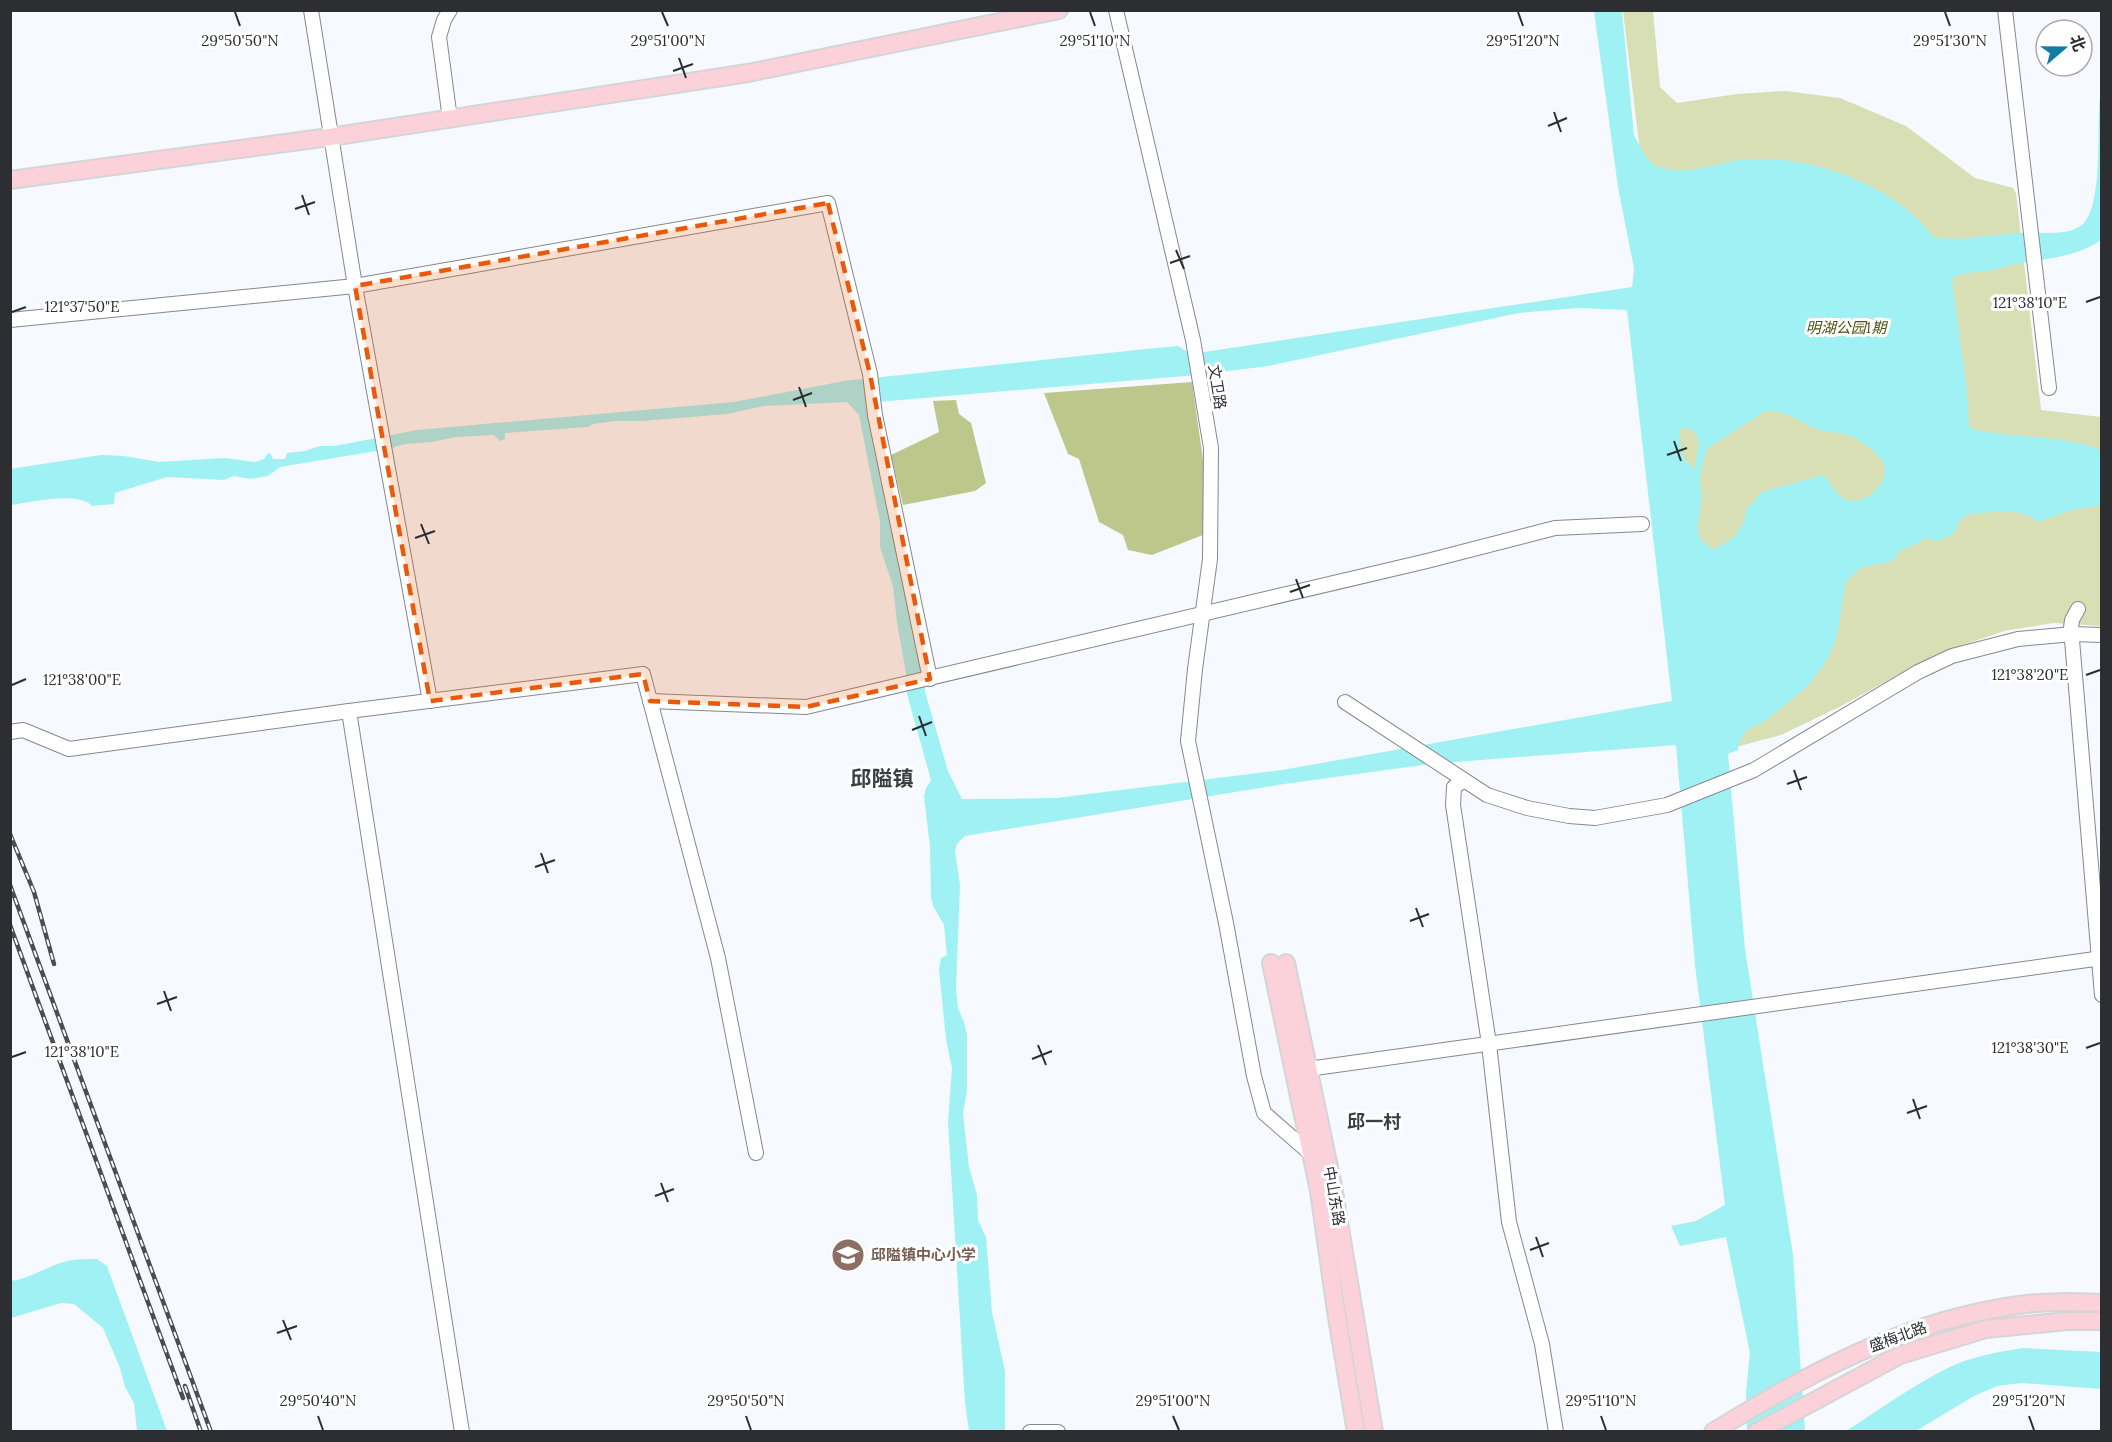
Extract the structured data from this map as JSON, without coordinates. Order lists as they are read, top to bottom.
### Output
{
  "streets": {
    "main road": ["中山东路", "盛梅北路"],
    "street": ["文卫路"]
  },
  "crossings": [
    ["文卫路", "中山东路"]
  ],
  "districts": ["邱隘镇", "邱一村"],
  "parks": ["明湖公园1期"],
  "places": {
    "school or university": ["邱隘镇中心小学"]
  },
  "north": "right",
  "coordinates": [
    "29°50'50\"N",
    "29°51'00\"N",
    "29°51'10\"N",
    "29°51'20\"N",
    "29°51'30\"N",
    "121°38'10\"E",
    "121°37'50\"E",
    "121°38'20\"E",
    "121°38'00\"E",
    "121°38'30\"E",
    "29°50'40\"N"
  ]
}
